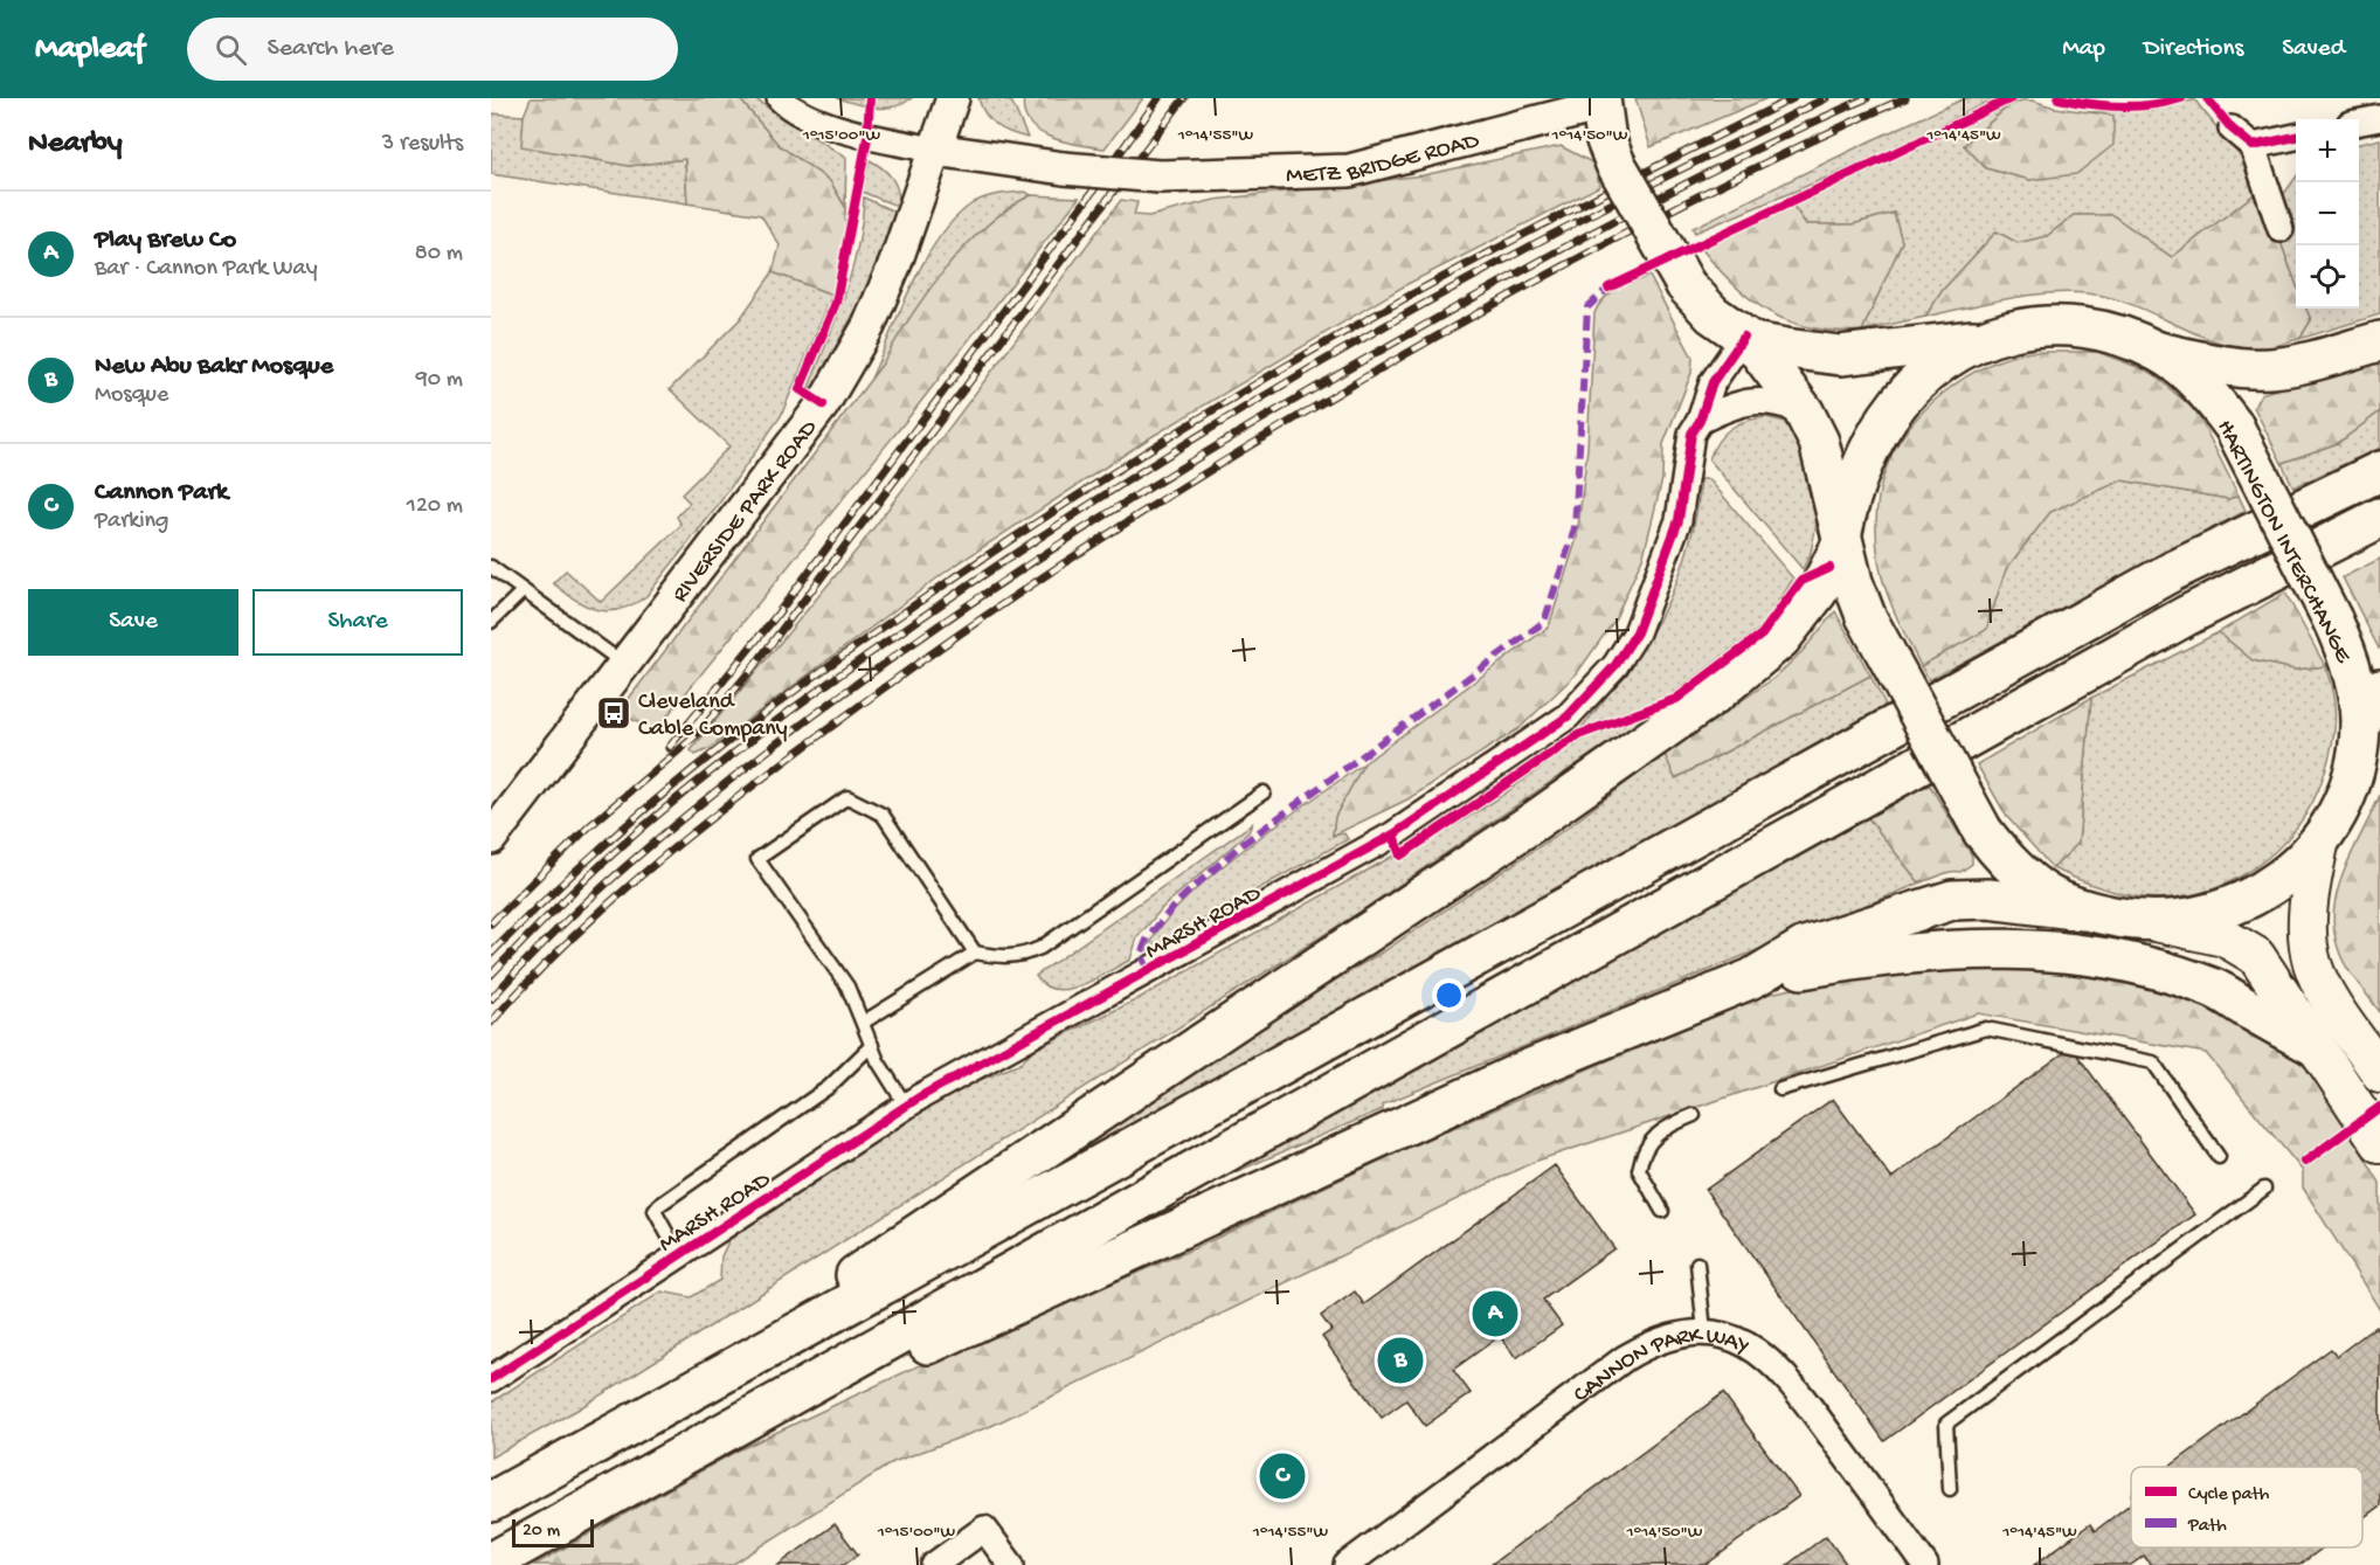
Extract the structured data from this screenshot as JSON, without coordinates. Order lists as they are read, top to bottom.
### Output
{
  "streets": {
    "main road": ["HARTINGTON INTERCHANGE"],
    "street": [
      "METZ BRIDGE ROAD",
      "RIVERSIDE PARK ROAD",
      "MARSH ROAD",
      "CANNON PARK WAY"
    ]
  },
  "crossings": [
    ["METZ BRIDGE ROAD", "RIVERSIDE PARK ROAD"]
  ],
  "places": {
    "bus stop": ["Cleveland Cable Company"]
  },
  "legend": ["Cycle path", "Path"],
  "scale_bar": "20 m",
  "page": {
    "header": "Mapleaf",
    "search": "Search here",
    "nav": ["Map", "Directions", "Saved"],
    "heading": ["Nearby", "3 results"],
    "map_buttons": ["+", "−"],
    "list": [
      {
        "mark": "A",
        "name": "Play Brew Co",
        "note": "Bar · Cannon Park Way",
        "value": "80 m"
      },
      {
        "mark": "B",
        "name": "New Abu Bakr Mosque",
        "note": "Mosque",
        "value": "90 m"
      },
      {
        "mark": "C",
        "name": "Cannon Park",
        "note": "Parking",
        "value": "120 m"
      }
    ],
    "buttons": ["Save", "Share"],
    "pins": ["A", "B", "C"],
    "scale": "20 m"
  },
  "coordinates": [
    "1°15'00\"W",
    "1°14'55\"W",
    "1°14'50\"W",
    "1°14'45\"W"
  ]
}
